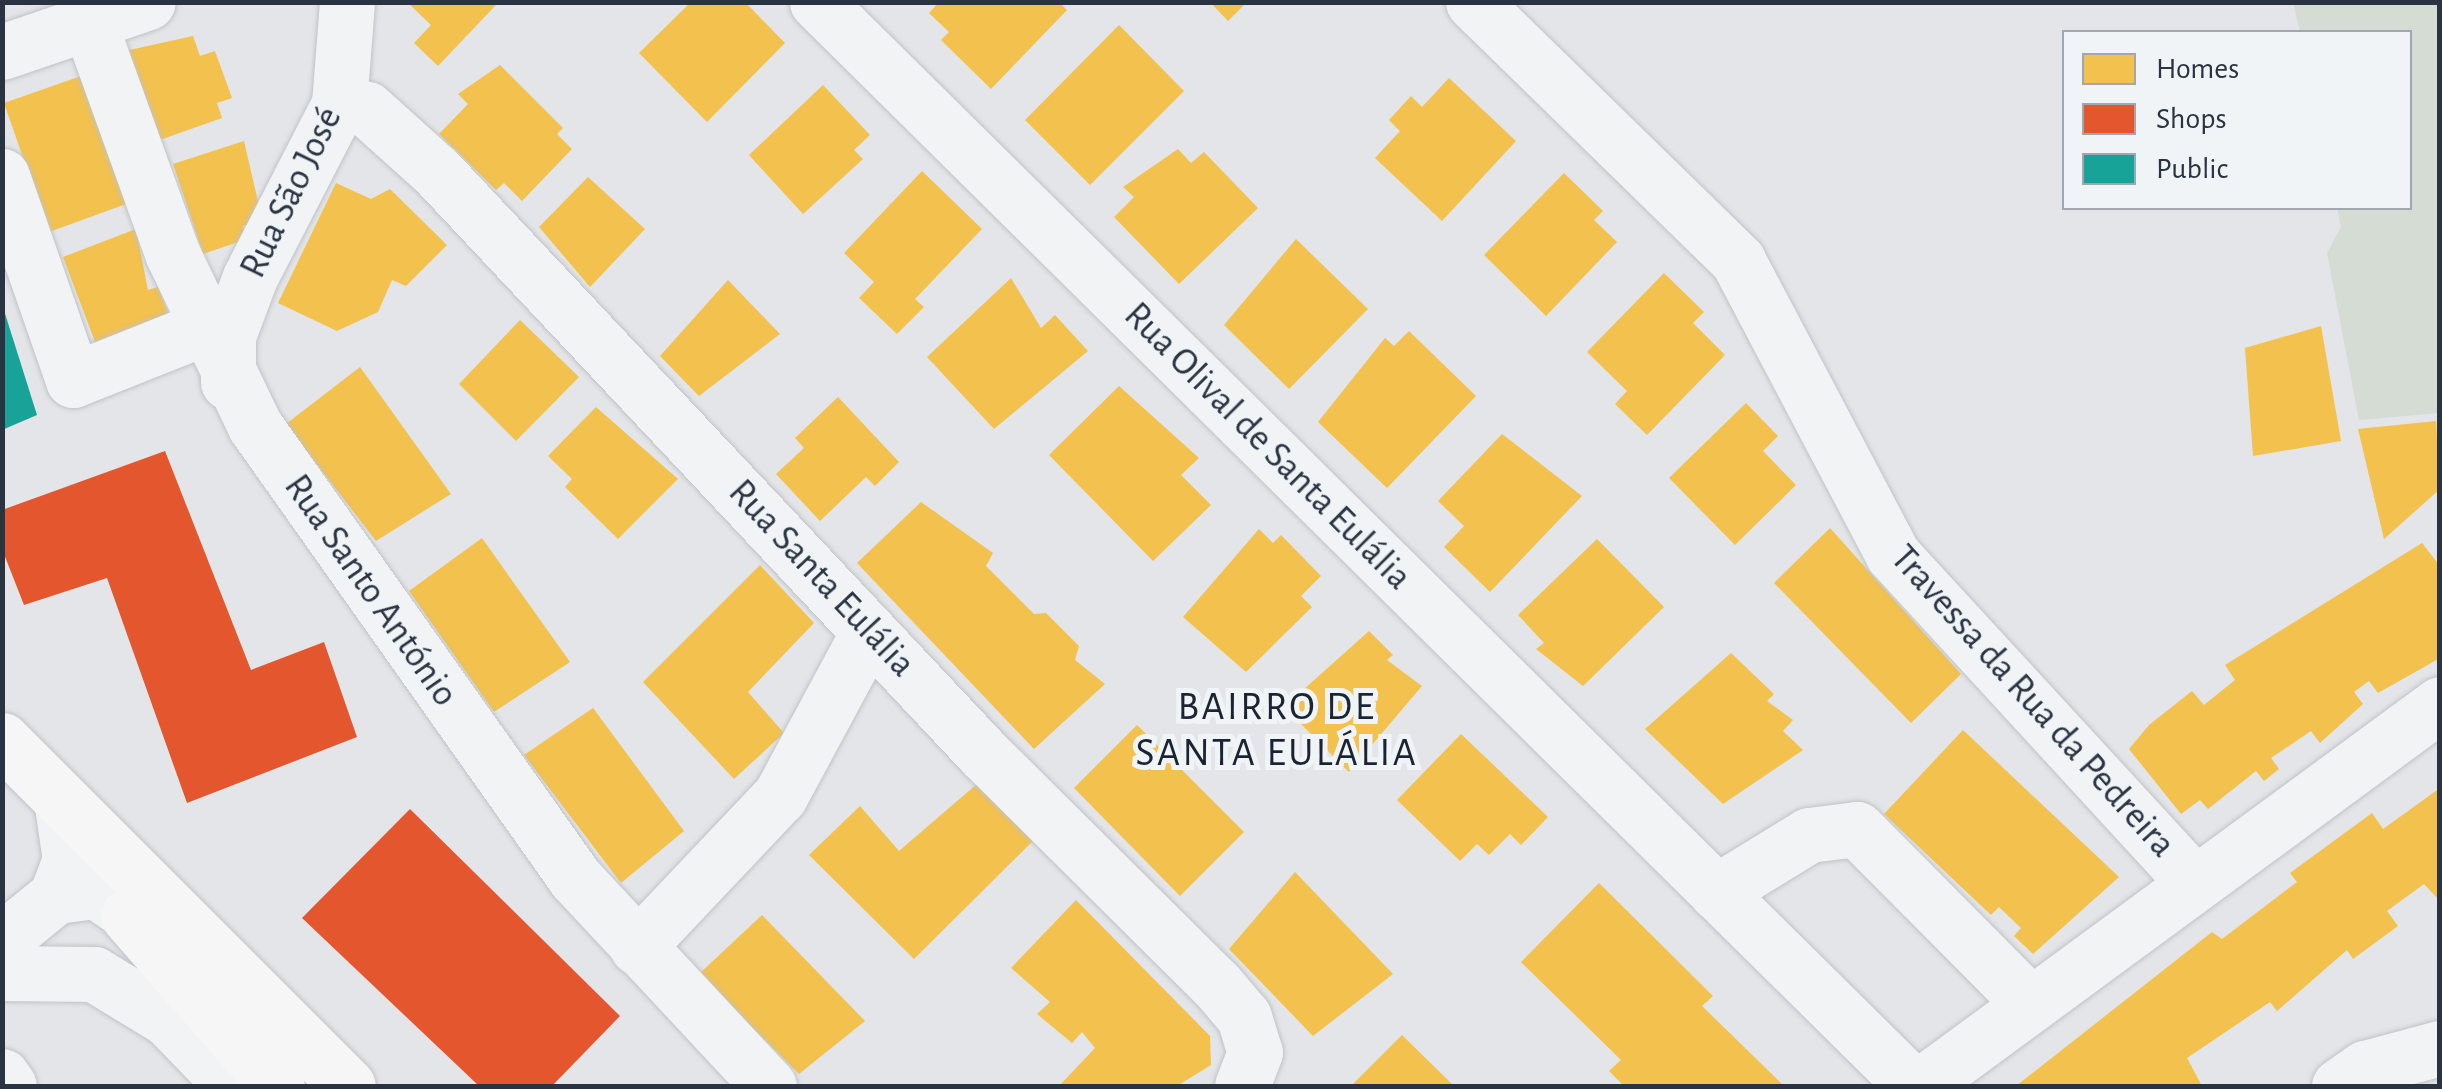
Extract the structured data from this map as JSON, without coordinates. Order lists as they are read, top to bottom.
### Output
{
  "streets": {
    "street": [
      "Rua São José",
      "Rua Olival de Santa Eulália",
      "Rua Santa Eulália",
      "Rua Santo António",
      "Travessa da Rua da Pedreira"
    ]
  },
  "crossings": [
    ["Rua São José", "Rua Santa Eulália"],
    ["Rua São José", "Rua Santo António"]
  ],
  "districts": ["BAIRRO DE SANTA EULÁLIA"],
  "legend": ["Homes", "Shops", "Public"]
}
